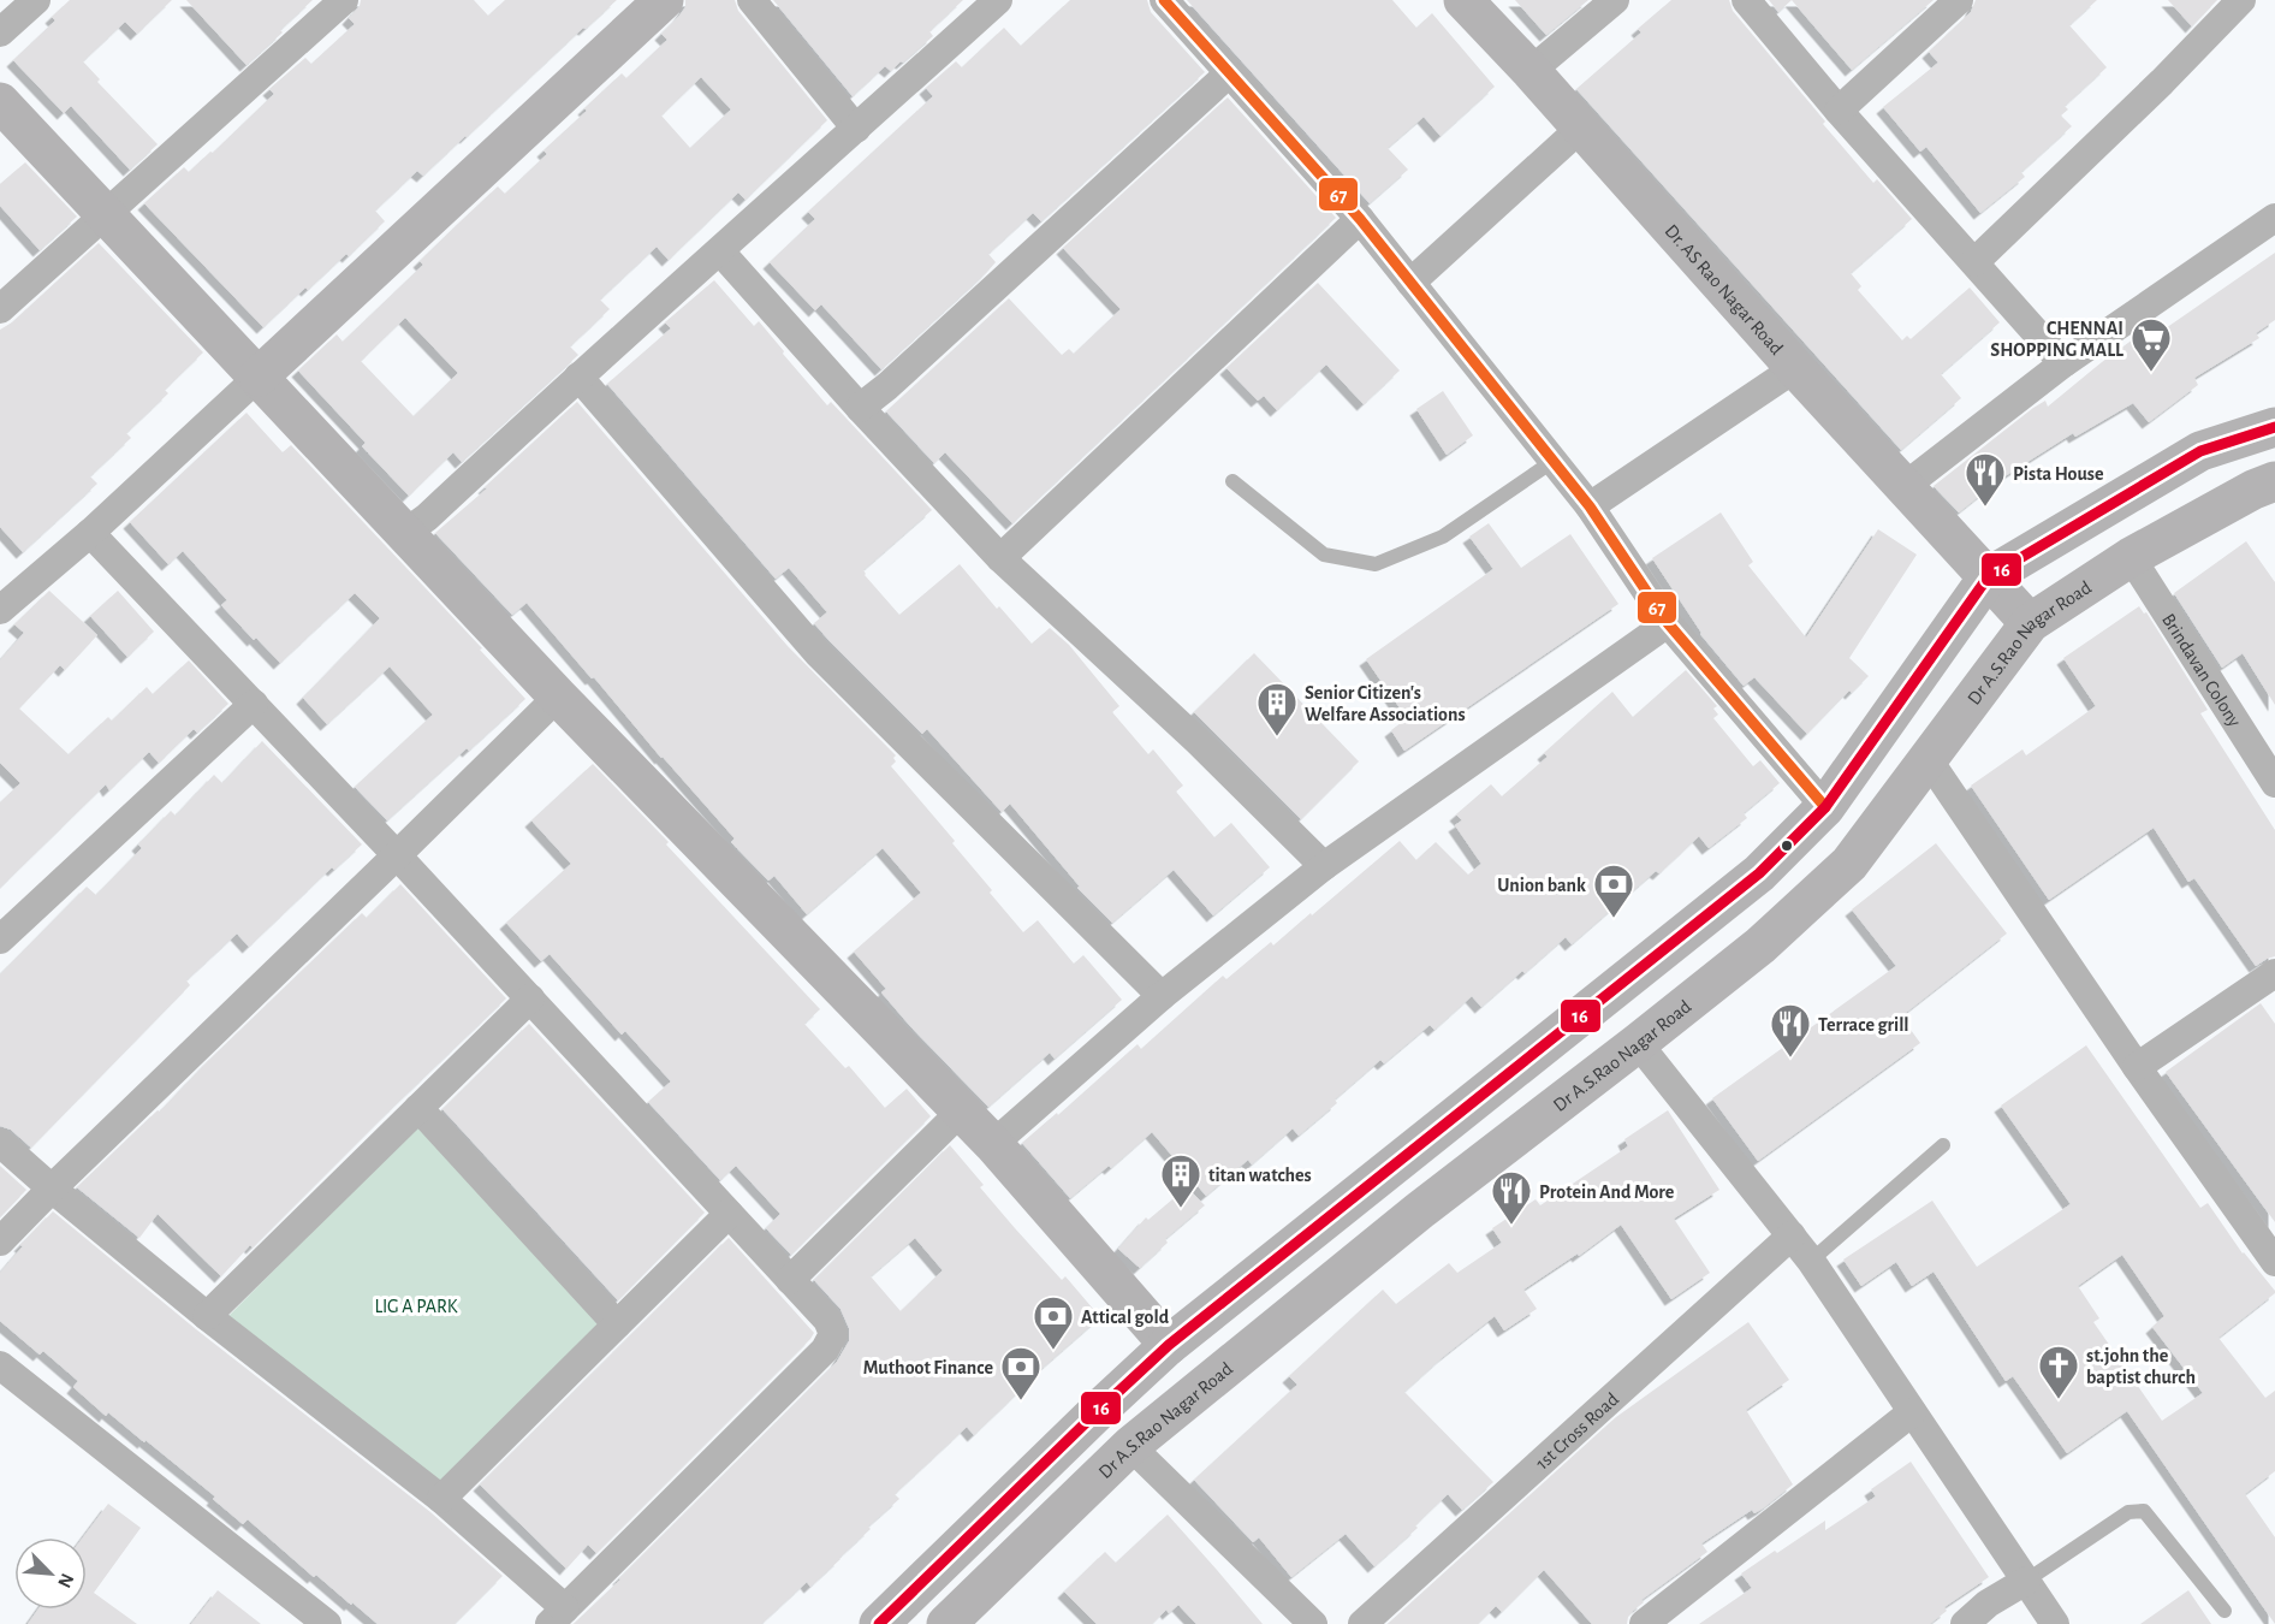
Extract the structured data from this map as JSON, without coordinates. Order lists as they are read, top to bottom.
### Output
{
  "streets": {
    "main road": ["Dr. AS Rao Nagar Road", "Dr A.S.Rao Nagar Road"],
    "street": ["Brindavan Colony", "1st Cross Road"]
  },
  "crossings": [
    ["Dr. AS Rao Nagar Road", "Dr A.S.Rao Nagar Road"],
    ["Dr A.S.Rao Nagar Road", "Brindavan Colony"]
  ],
  "parks": ["LIG A PARK"],
  "places": {
    "supermarket": ["CHENNAI SHOPPING MALL"],
    "restaurant": ["Pista House", "Terrace grill", "Protein And More"],
    "building": ["Senior Citizen's Welfare Associations", "titan watches"],
    "bank": ["Union bank", "Attical gold", "Muthoot Finance"],
    "church": ["st.john the baptist church"]
  },
  "lines": ["transit line 67", "transit line 16"],
  "north": "bottom right"
}
